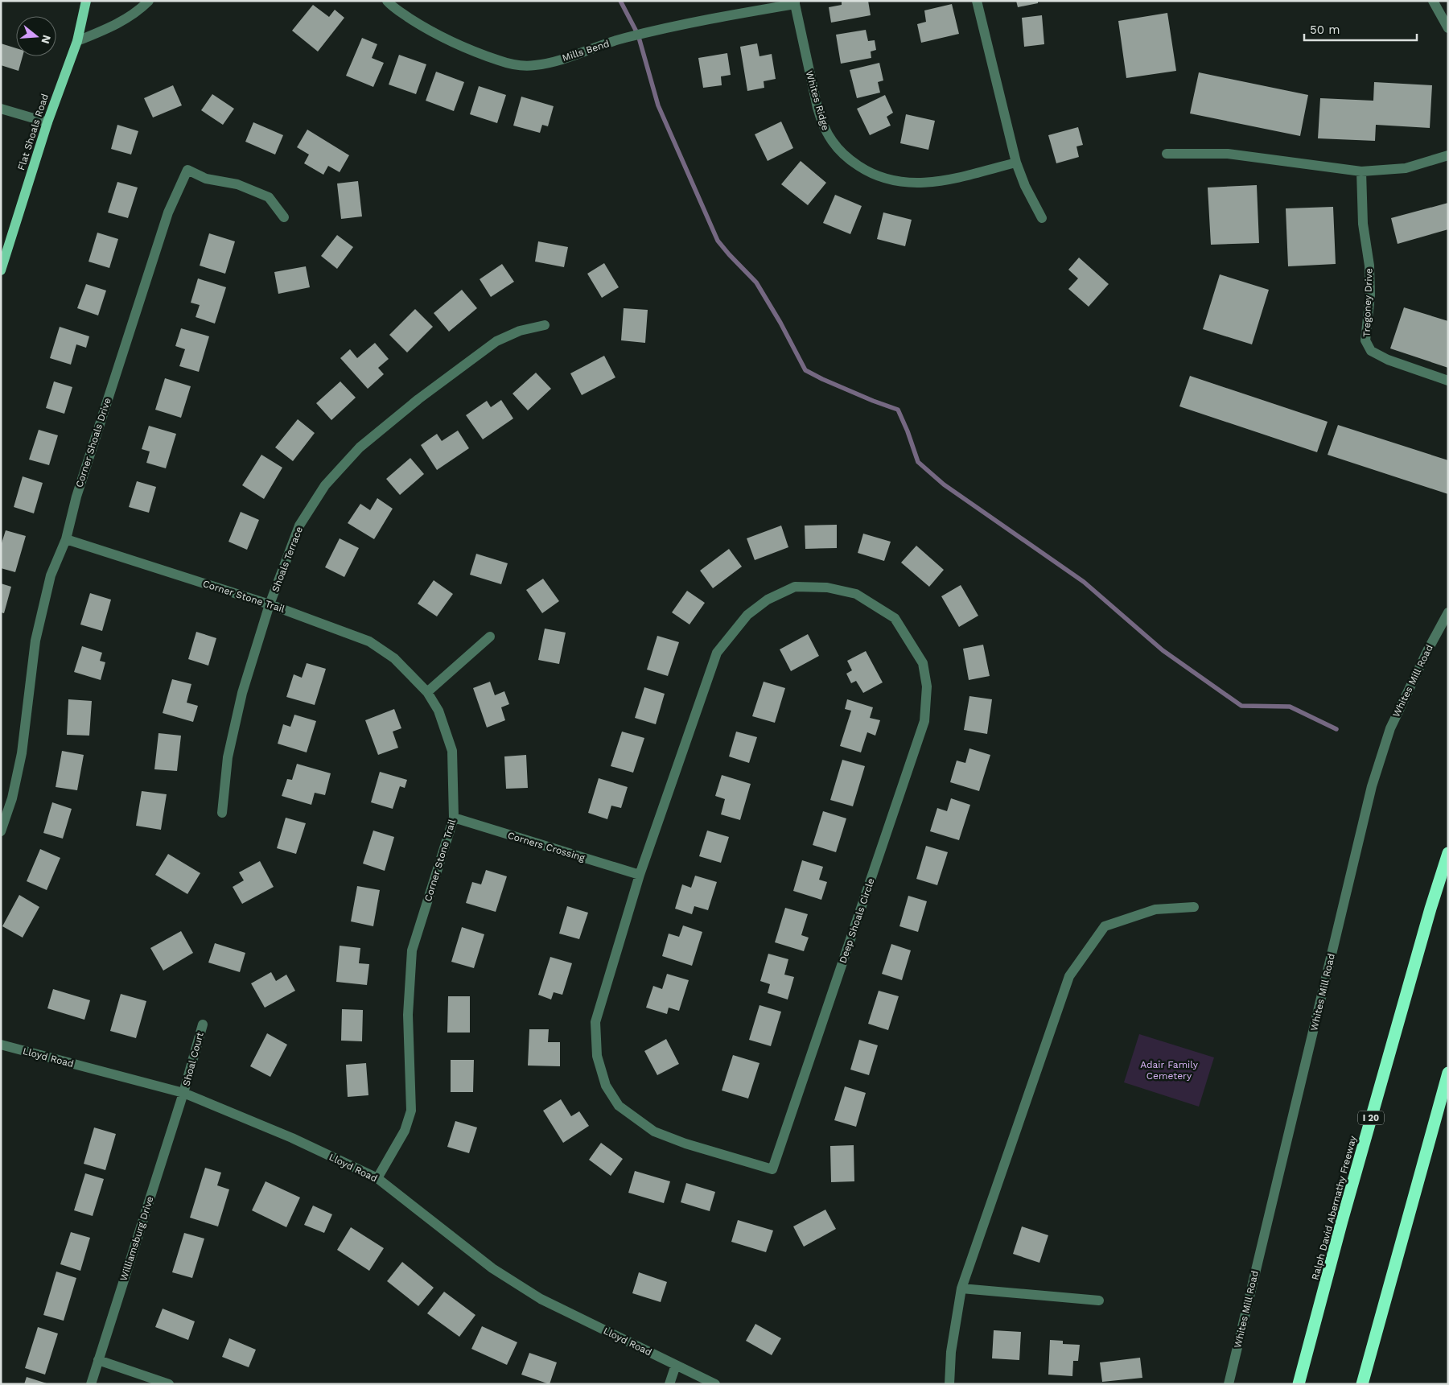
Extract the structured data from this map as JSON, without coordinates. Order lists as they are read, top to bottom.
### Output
{
  "streets": {
    "highway": ["I 20", "Ralph David Abernathy Freeway"],
    "main road": ["Flat Shoals Road"],
    "street": [
      "Mills Bend",
      "Whites Ridge",
      "Tregoney Drive",
      "Corner Shoals Drive",
      "Shoals Terrace",
      "Corner Stone Trail",
      "Whites Mill Road",
      "Corners Crossing",
      "Deep Shoals Circle",
      "Lloyd Road",
      "Shoal Court",
      "Williamsburg Drive"
    ]
  },
  "crossings": [
    ["Mills Bend", "Whites Ridge"],
    ["Corner Shoals Drive", "Corner Stone Trail"],
    ["Shoals Terrace", "Corner Stone Trail"],
    ["Corner Stone Trail", "Corners Crossing"],
    ["Corner Stone Trail", "Lloyd Road"],
    ["Corners Crossing", "Deep Shoals Circle"],
    ["Lloyd Road", "Shoal Court"],
    ["Lloyd Road", "Williamsburg Drive"],
    ["Shoal Court", "Williamsburg Drive"]
  ],
  "parks": ["Adair Family Cemetery"],
  "scale_bar": "50 m",
  "north": "right"
}
